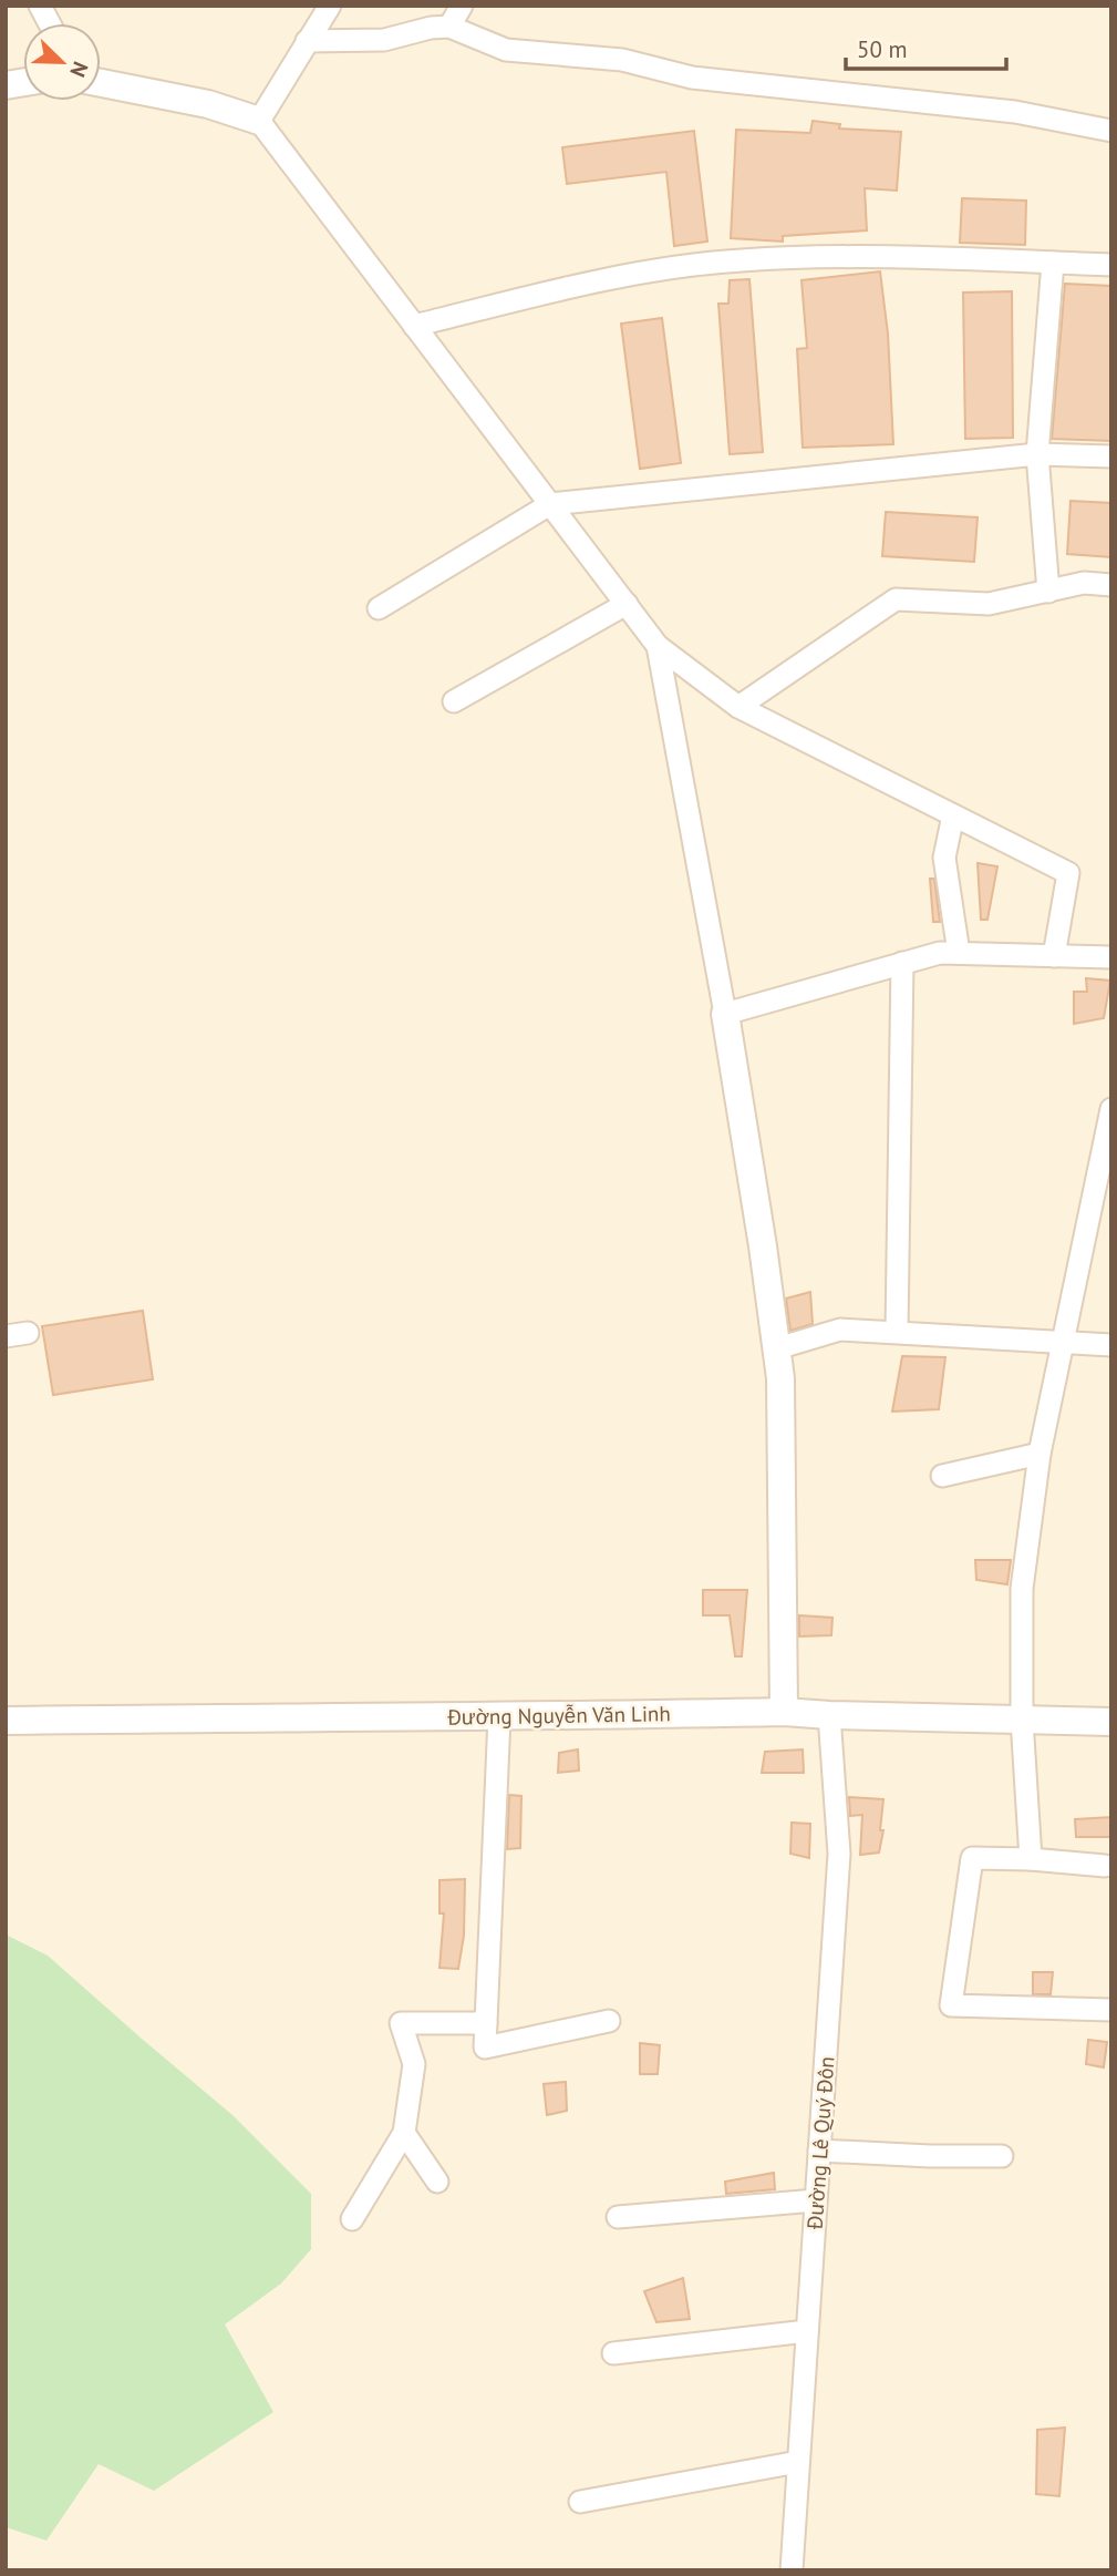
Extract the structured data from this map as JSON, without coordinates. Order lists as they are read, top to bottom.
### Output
{
  "streets": {
    "street": ["Đường Nguyễn Văn Linh", "Đường Lê Quý Đôn"]
  },
  "crossings": [
    ["Đường Nguyễn Văn Linh", "Đường Lê Quý Đôn"]
  ],
  "scale_bar": "50 m",
  "north": "bottom right"
}
